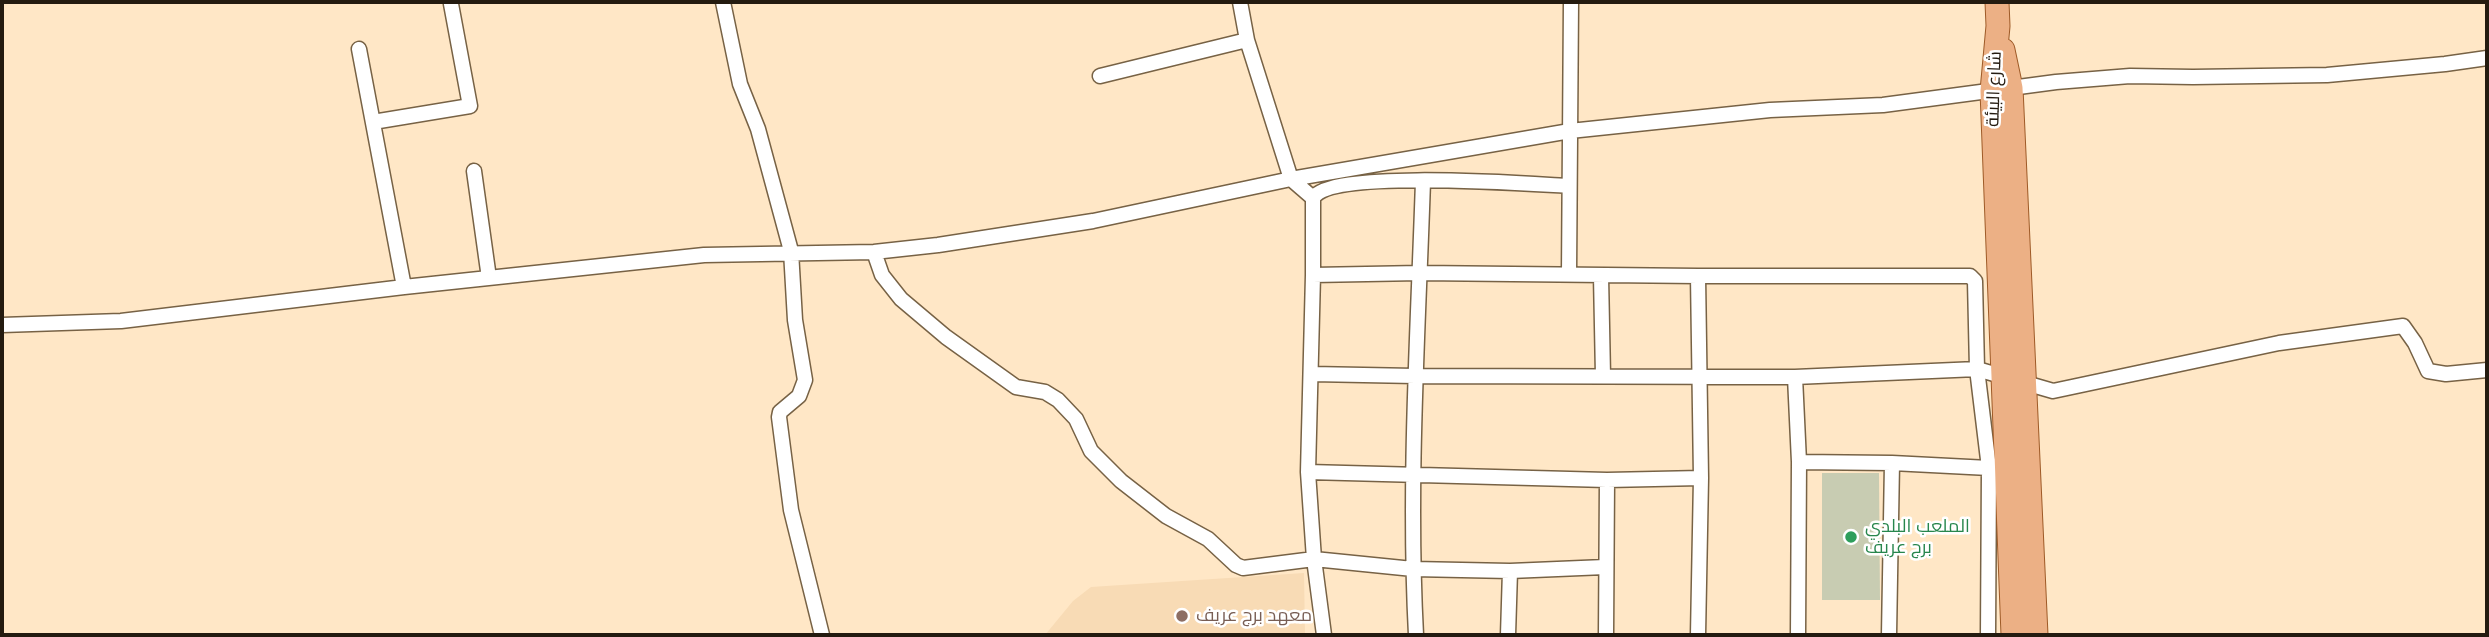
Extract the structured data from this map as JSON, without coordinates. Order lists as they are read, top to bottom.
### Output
{
  "streets": {
    "main road": ["شارع البيئة"]
  },
  "places": ["الملعب البلدي برج عريف", "معهد برج عريف"]
}
